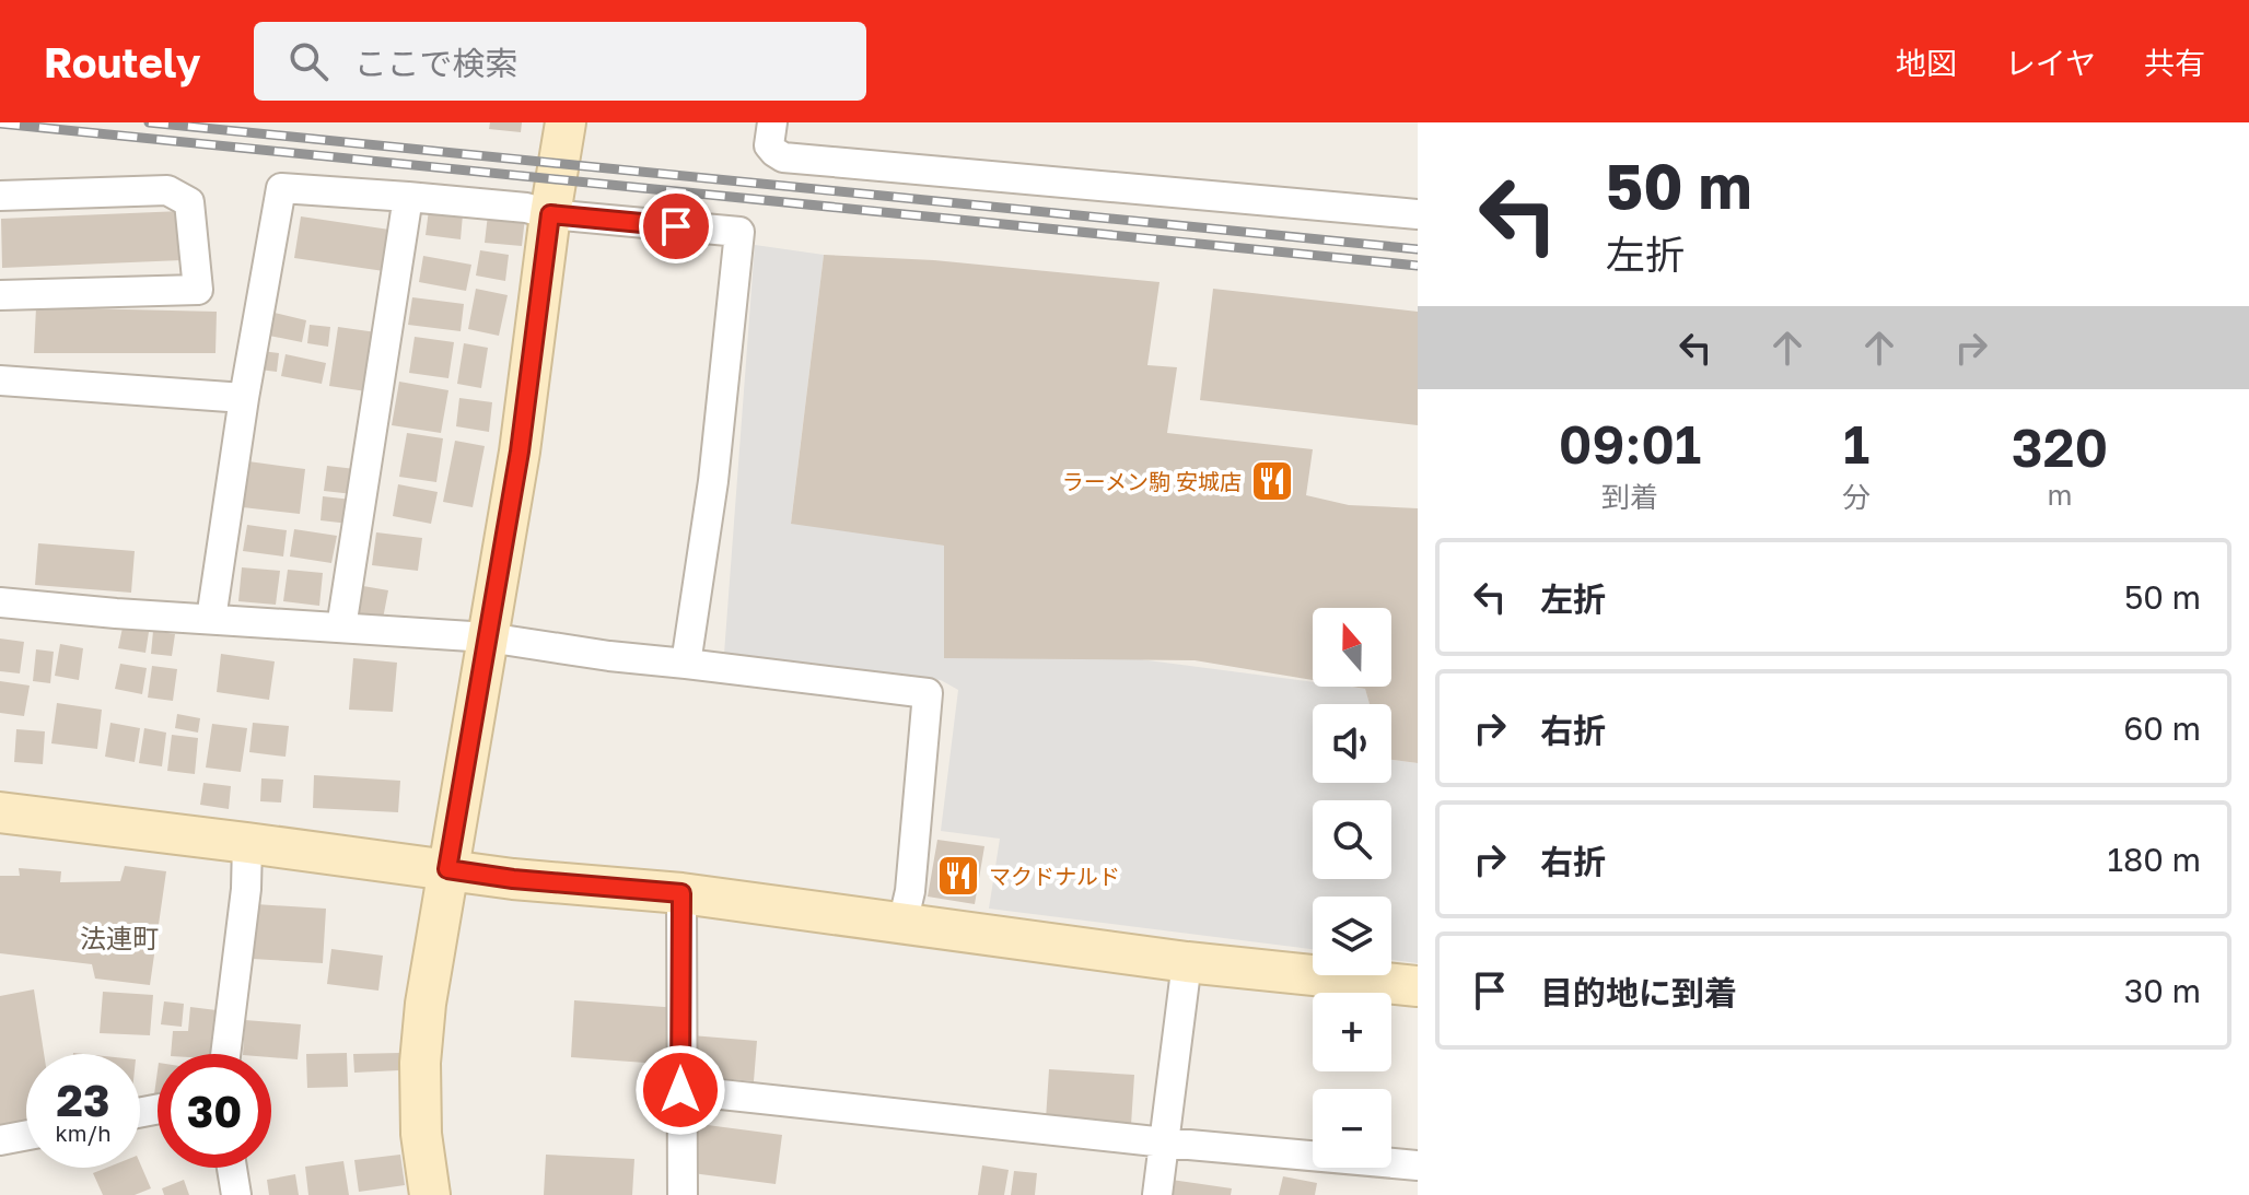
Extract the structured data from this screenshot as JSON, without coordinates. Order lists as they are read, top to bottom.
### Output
{
  "districts": ["法連町"],
  "places": {
    "restaurant": ["ラーメン駒 安城店", "マクドナルド"]
  },
  "north": "top",
  "page": {
    "header": "Routely",
    "search": "ここで検索",
    "nav": ["地図", "レイヤ", "共有"],
    "turn": ["50 m", "左折"],
    "eta": [
      "09:01",
      "到着",
      "1",
      "分",
      "320",
      "m"
    ],
    "list": [
      {
        "name": "左折",
        "value": "50 m"
      },
      {
        "name": "右折",
        "value": "60 m"
      },
      {
        "name": "右折",
        "value": "180 m"
      },
      {
        "name": "目的地に到着",
        "value": "30 m"
      }
    ],
    "map_buttons": ["+", "−"],
    "speed": "23 km/h",
    "limit": "30"
  }
}
